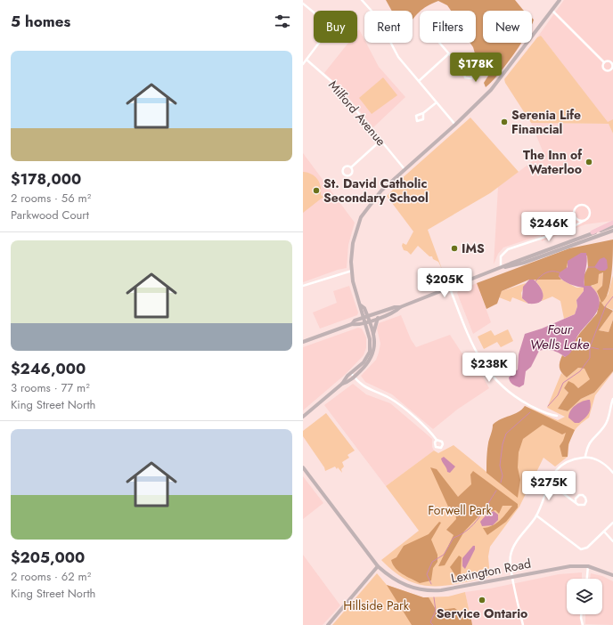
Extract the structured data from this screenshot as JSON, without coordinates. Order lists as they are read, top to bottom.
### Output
{
  "streets": {
    "main road": ["Lexington Road"],
    "street": ["Milford Avenue"]
  },
  "water": ["Four Wells Lake"],
  "parks": ["Forwell Park", "Hillside Park"],
  "places": [
    "Serenia Life Financial",
    "The Inn of Waterloo",
    "St. David Catholic Secondary School",
    "IMS",
    "Service Ontario"
  ],
  "page": {
    "heading": "5 homes",
    "chip": [
      "Buy",
      "Rent",
      "Filters",
      "New"
    ],
    "list": [
      {
        "name": "$178,000",
        "note": "2 rooms · 56 m² · Parkwood Court"
      },
      {
        "name": "$246,000",
        "note": "3 rooms · 77 m² · King Street North"
      },
      {
        "name": "$205,000",
        "note": "2 rooms · 62 m² · King Street North"
      }
    ],
    "price": [
      "$178K",
      "$246K",
      "$205K",
      "$238K",
      "$275K"
    ]
  }
}
